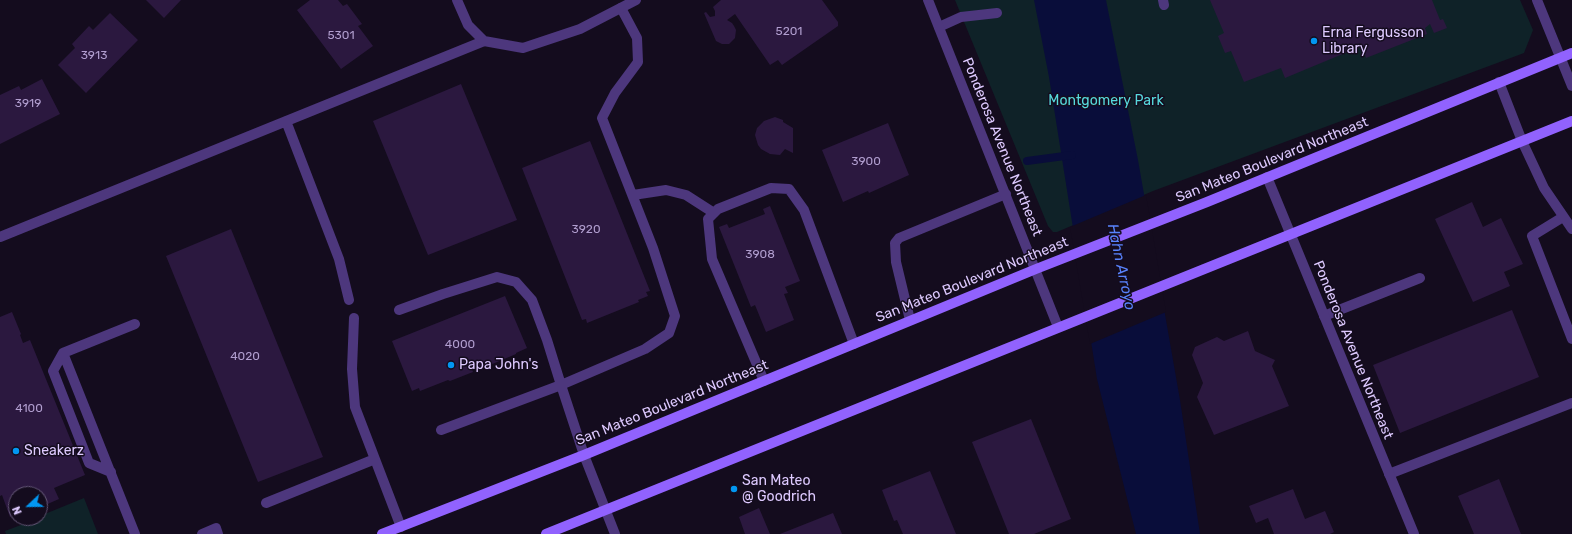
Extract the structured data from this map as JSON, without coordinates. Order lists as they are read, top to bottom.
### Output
{
  "streets": {
    "main road": ["San Mateo Boulevard Northeast"],
    "street": ["Ponderosa Avenue Northeast"]
  },
  "crossings": [
    ["Ponderosa Avenue Northeast", "San Mateo Boulevard Northeast"]
  ],
  "water": ["Hahn Arroyo"],
  "parks": ["Montgomery Park"],
  "places": [
    "Erna Fergusson Library",
    "Papa John's",
    "Sneakerz",
    "San Mateo @ Goodrich"
  ],
  "house_numbers": [
    "5201",
    "5301",
    "3913",
    "3919",
    "3900",
    "3920",
    "3908",
    "4000",
    "4020",
    "4100"
  ],
  "north": "left"
}
